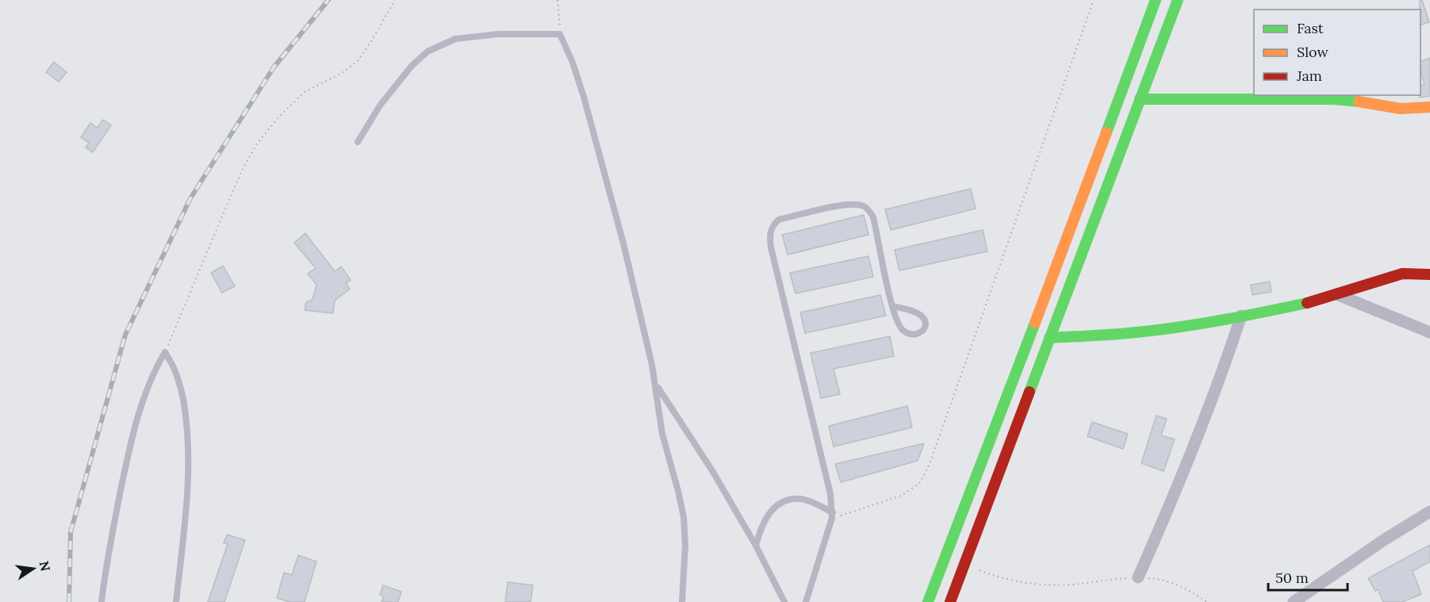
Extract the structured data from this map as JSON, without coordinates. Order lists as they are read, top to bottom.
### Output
{
  "legend": ["Fast", "Slow", "Jam"],
  "scale_bar": "50 m",
  "north": "right"
}
